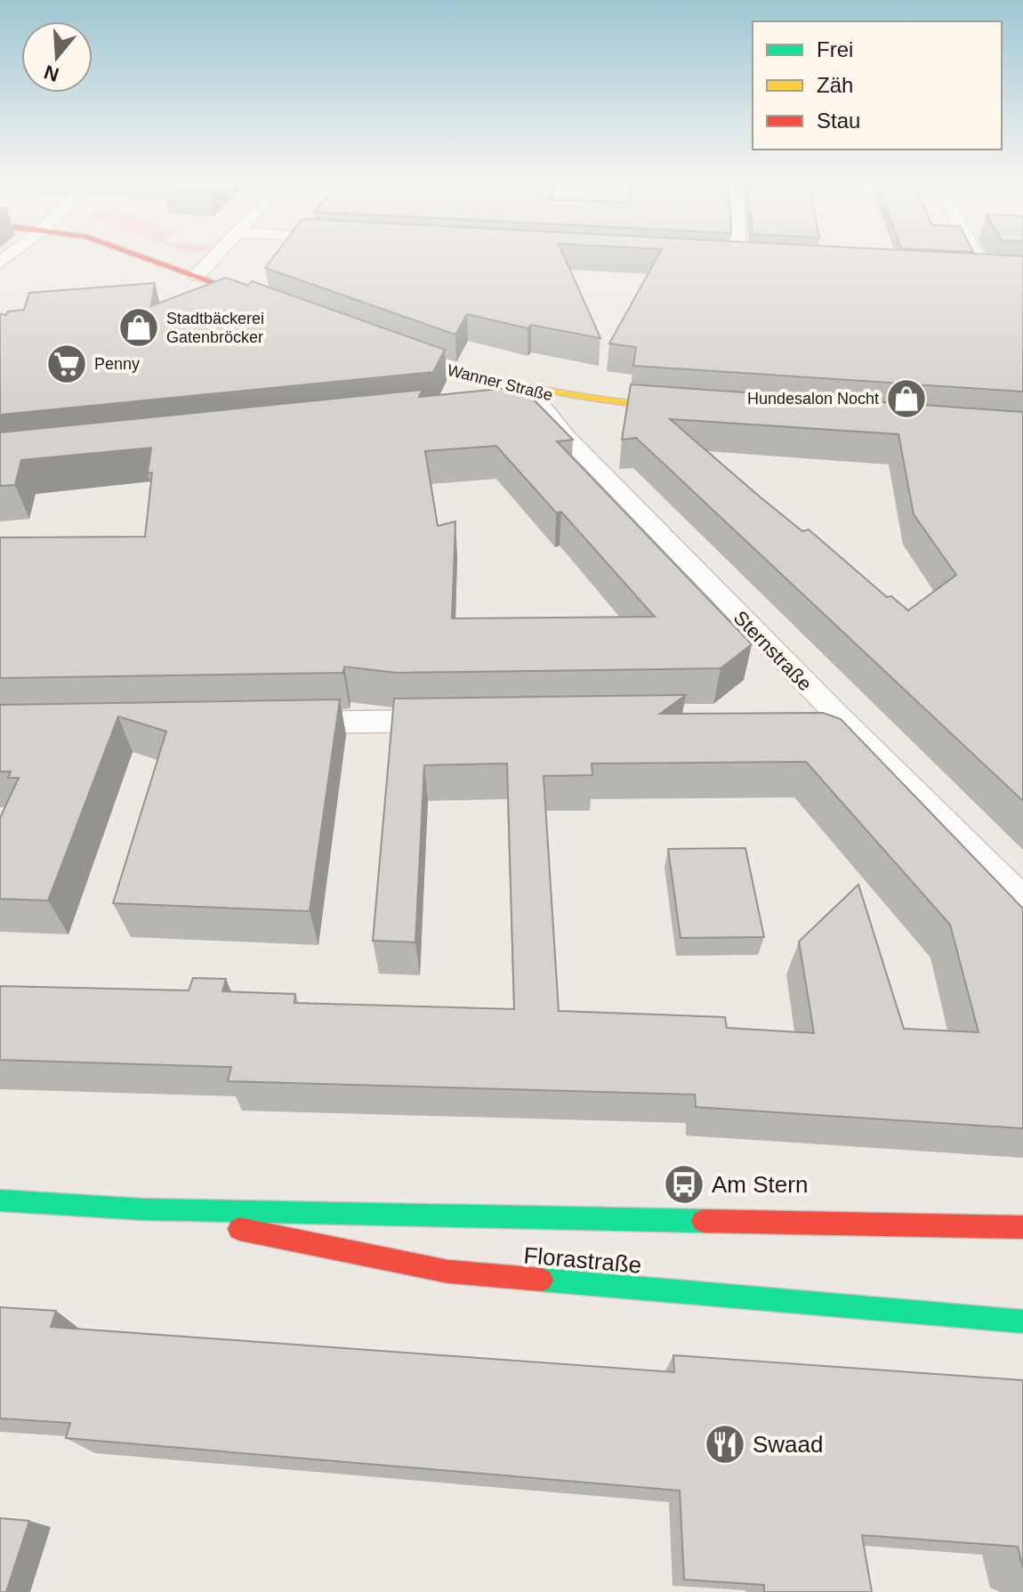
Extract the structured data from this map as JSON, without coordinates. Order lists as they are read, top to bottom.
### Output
{
  "streets": {
    "street": ["Wanner Straße", "Sternstraße", "Florastraße"]
  },
  "crossings": [
    ["Wanner Straße", "Sternstraße"]
  ],
  "places": {
    "shop": ["Stadtbäckerei Gatenbröcker", "Hundesalon Nocht"],
    "supermarket": ["Penny"],
    "bus stop": ["Am Stern"],
    "restaurant": ["Swaad"]
  },
  "legend": ["Frei", "Zäh", "Stau"],
  "north": "bottom"
}
